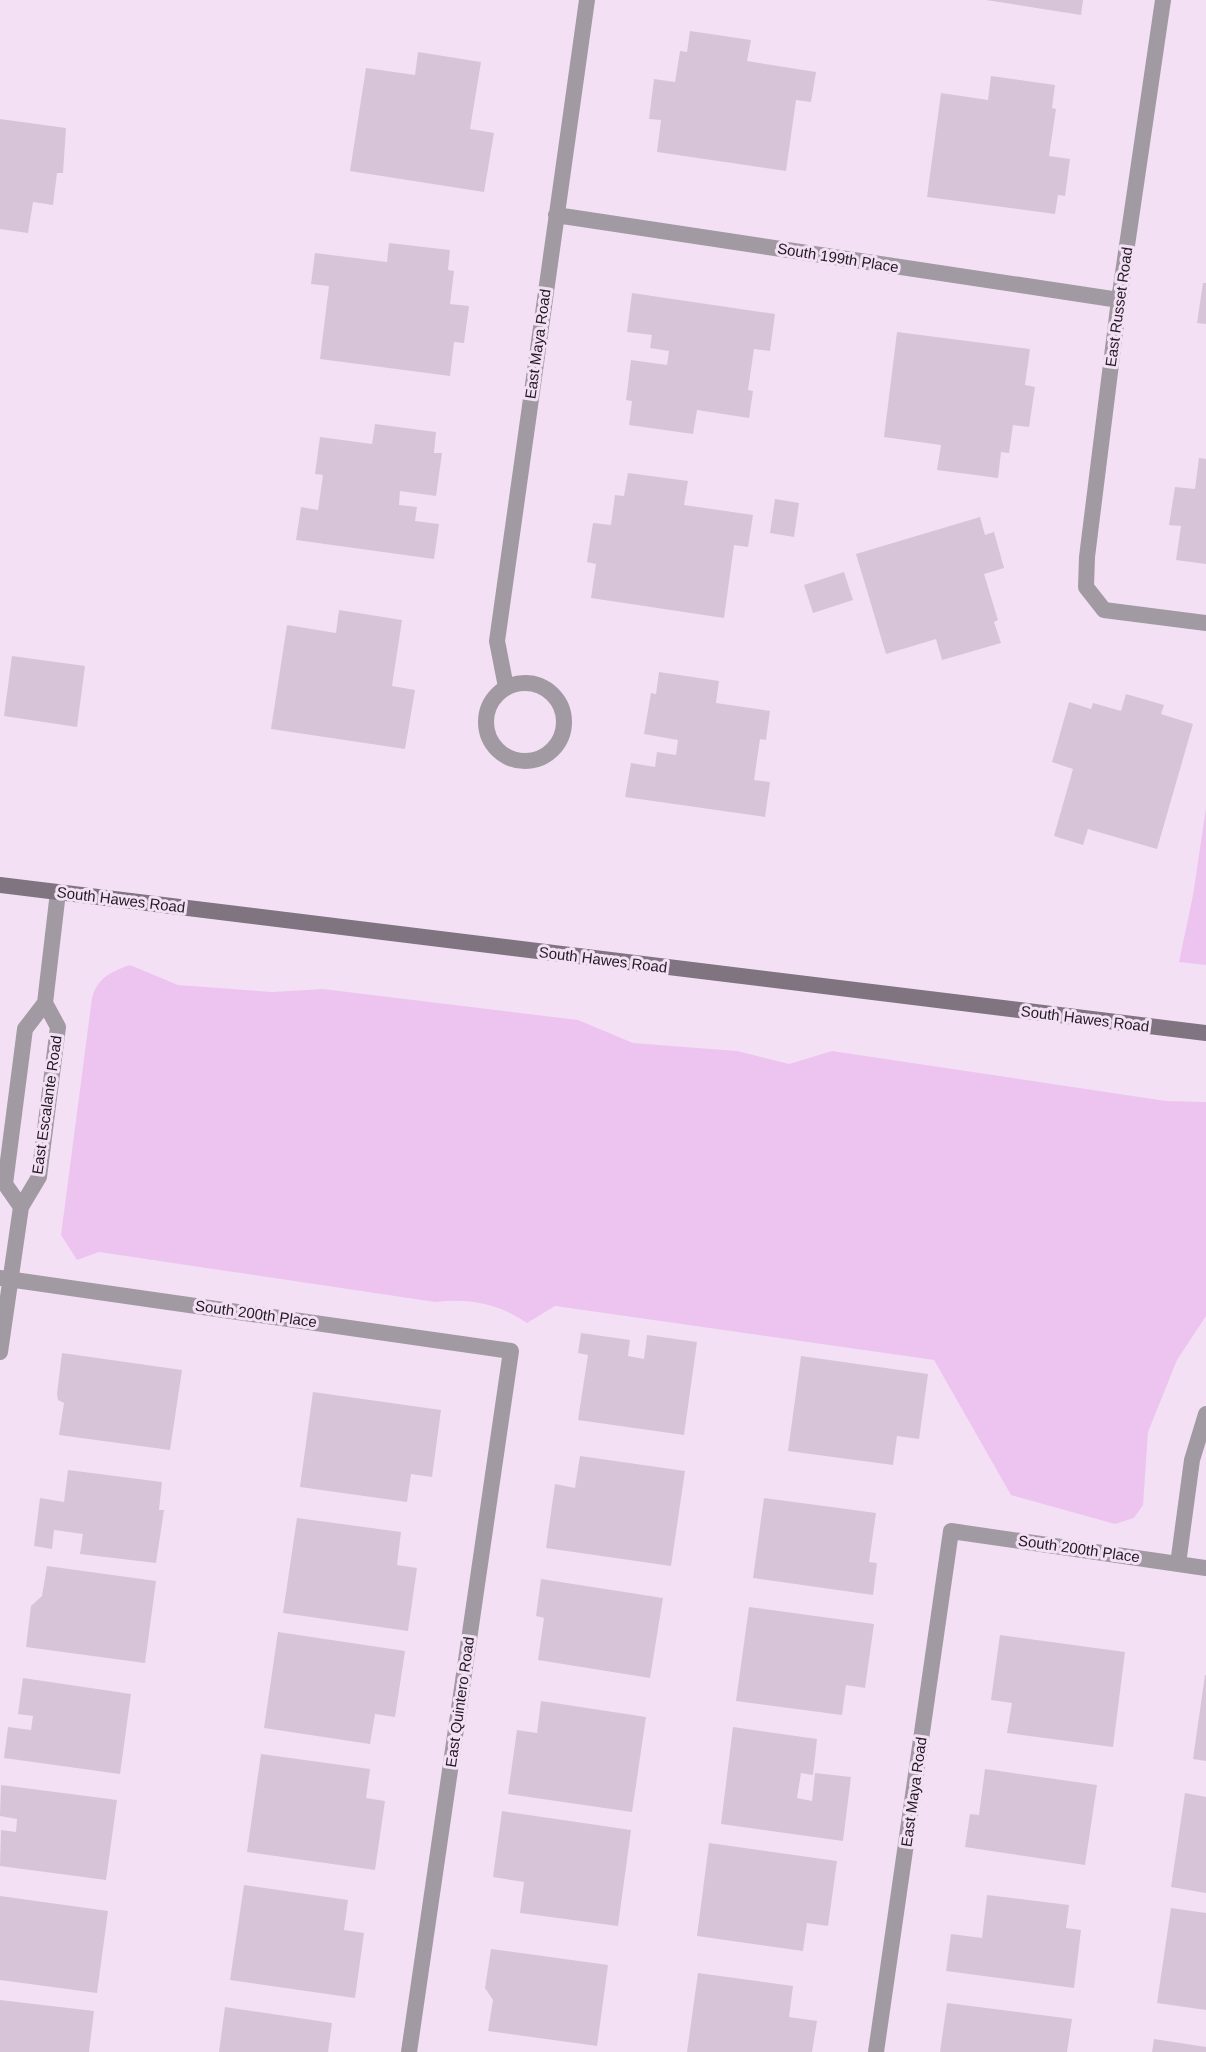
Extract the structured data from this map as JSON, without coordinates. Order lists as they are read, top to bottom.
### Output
{
  "streets": {
    "main road": ["South Hawes Road"],
    "street": [
      "South 199th Place",
      "East Russet Road",
      "East Maya Road",
      "East Escalante Road",
      "South 200th Place",
      "East Quintero Road"
    ]
  },
  "crossings": [
    ["South 199th Place", "East Russet Road"],
    ["South 199th Place", "East Maya Road"],
    ["East Maya Road", "South 200th Place"],
    ["East Escalante Road", "South 200th Place"],
    ["South 200th Place", "East Quintero Road"]
  ]
}
